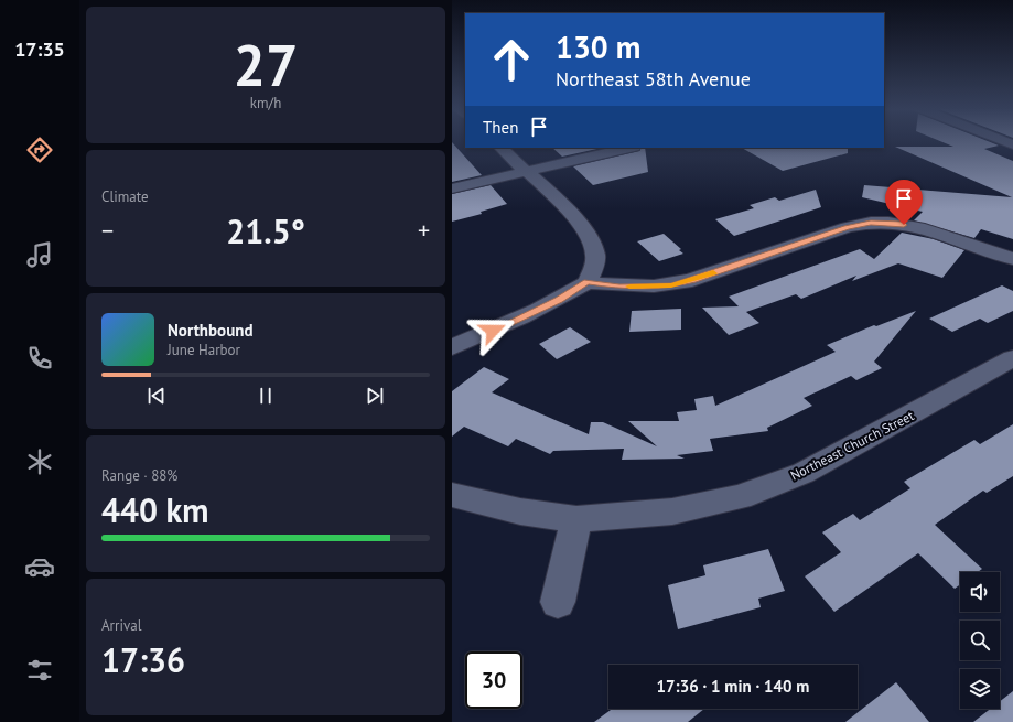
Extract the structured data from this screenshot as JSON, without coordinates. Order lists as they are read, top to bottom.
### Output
{
  "streets": {
    "street": ["Northeast Church Street"]
  },
  "page": {
    "tabs": "17:35",
    "tile": [
      ["27", "km/h"],
      "Climate",
      ["Range · 88%", "440 km"],
      ["Arrival", "17:36"]
    ],
    "turn": ["130 m", "Northeast 58th Avenue"],
    "then": "Then",
    "heat": ["−", "21.5°", "+"],
    "song": ["Northbound", "June Harbor"],
    "limit": "30",
    "trip": "17:36 · 1 min · 140 m"
  }
}
